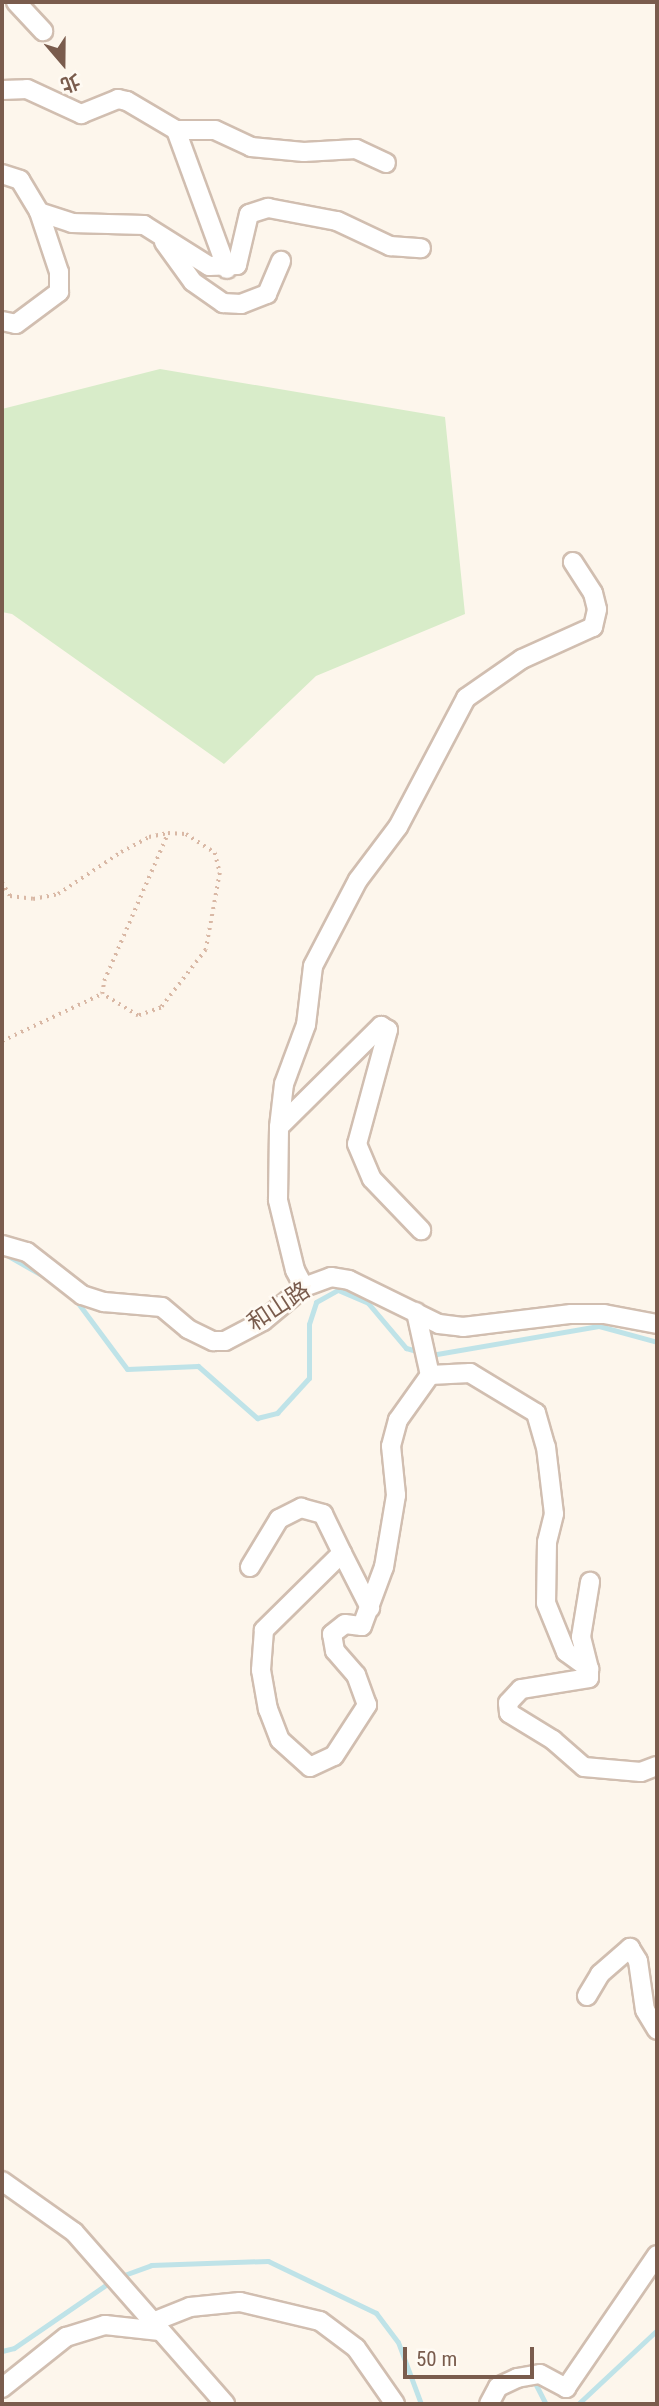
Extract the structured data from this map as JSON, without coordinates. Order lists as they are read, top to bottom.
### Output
{
  "streets": {
    "street": ["和山路"]
  },
  "scale_bar": "50 m",
  "north": "bottom"
}
